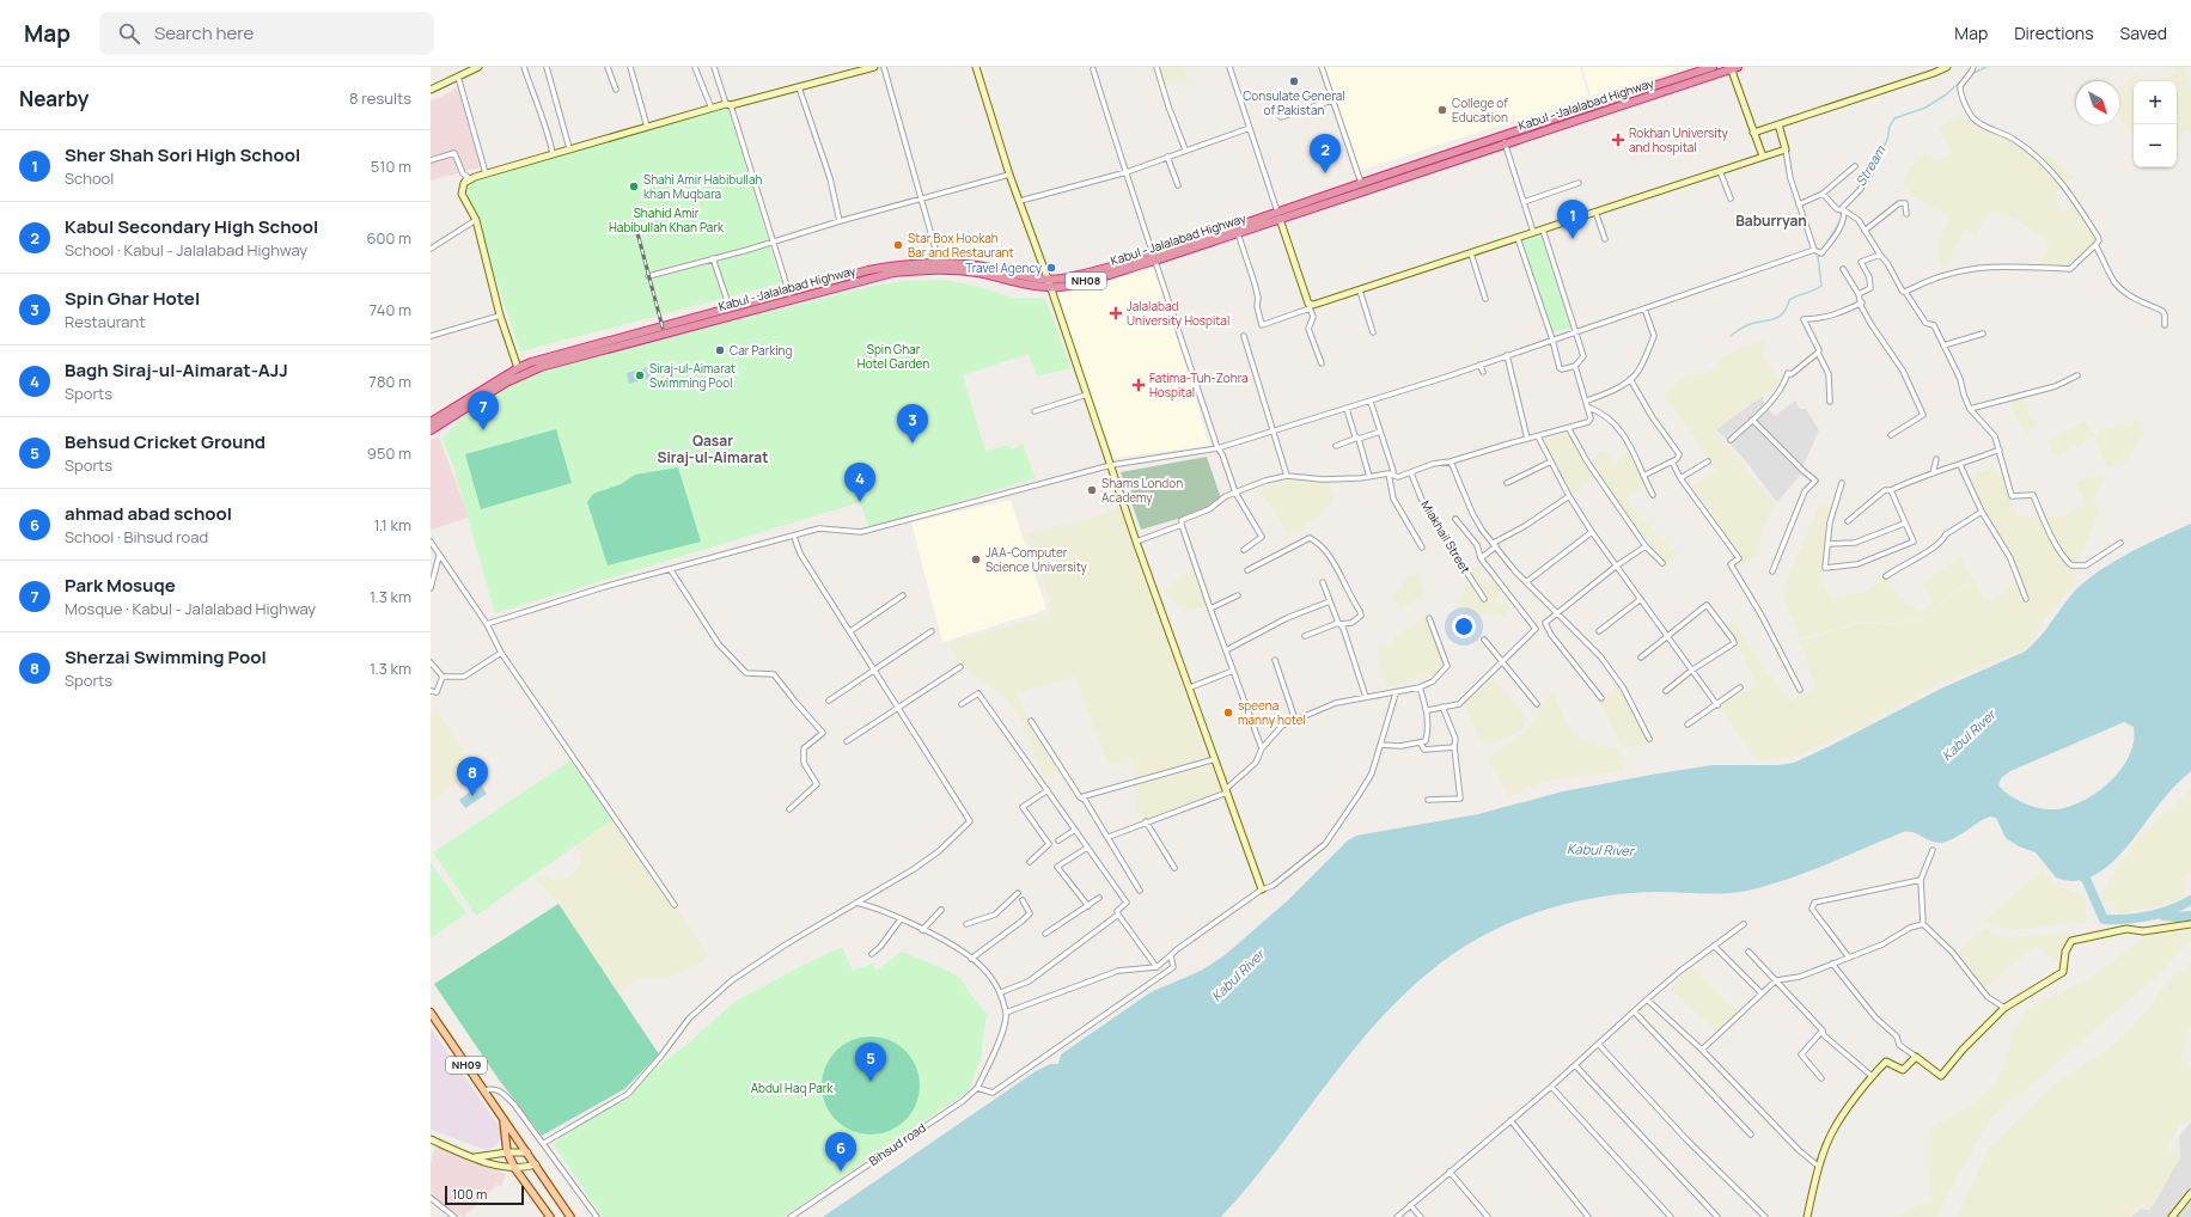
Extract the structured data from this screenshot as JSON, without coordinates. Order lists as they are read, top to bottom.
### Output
{
  "streets": {
    "highway": ["Kabul - Jalalabad Highway", "NH08"],
    "main road": ["NH09"],
    "street": ["Miakhail Street", "Bihsud road"]
  },
  "districts": ["Baburryan", "Qasar Siraj-ul-Aimarat"],
  "water": ["Stream", "Kabul River"],
  "parks": ["Shahid Amir Habibullah Khan Park", "Spin Ghar Hotel Garden", "Abdul Haq Park"],
  "places": {
    "other": [
      "Consulate General of Pakistan",
      "College of Education",
      "Shahi Amir Habibullah khan Muqbara",
      "Star Box Hookah Bar and Restaurant",
      "Travel Agency",
      "Car Parking",
      "Siraj-ul-Aimarat Swimming Pool",
      "Shams London Academy",
      "JAA-Computer Science University",
      "speena manny hotel"
    ],
    "health": ["Rokhan University and hospital", "Jalalabad University Hospital", "Fatima-Tuh-Zohra Hospital"]
  },
  "scale_bar": "100 m",
  "north": "bottom right",
  "page": {
    "header": "Map",
    "search": "Search here",
    "nav": ["Map", "Directions", "Saved"],
    "heading": ["Nearby", "8 results"],
    "map_buttons": ["+", "−"],
    "list": [
      {
        "mark": "1",
        "name": "Sher Shah Sori High School",
        "note": "School",
        "value": "510 m"
      },
      {
        "mark": "2",
        "name": "Kabul Secondary High School",
        "note": "School · Kabul - Jalalabad Highway",
        "value": "600 m"
      },
      {
        "mark": "3",
        "name": "Spin Ghar Hotel",
        "note": "Restaurant",
        "value": "740 m"
      },
      {
        "mark": "4",
        "name": "Bagh Siraj-ul-Aimarat-AJJ",
        "note": "Sports",
        "value": "780 m"
      },
      {
        "mark": "5",
        "name": "Behsud Cricket Ground",
        "note": "Sports",
        "value": "950 m"
      },
      {
        "mark": "6",
        "name": "ahmad abad school",
        "note": "School · Bihsud road",
        "value": "1.1 km"
      },
      {
        "mark": "7",
        "name": "Park Mosuqe",
        "note": "Mosque · Kabul - Jalalabad Highway",
        "value": "1.3 km"
      },
      {
        "mark": "8",
        "name": "Sherzai Swimming Pool",
        "note": "Sports",
        "value": "1.3 km"
      }
    ],
    "pins": [
      "2",
      "1",
      "7",
      "3",
      "4",
      "8",
      "5",
      "6"
    ],
    "scale": "100 m"
  }
}
